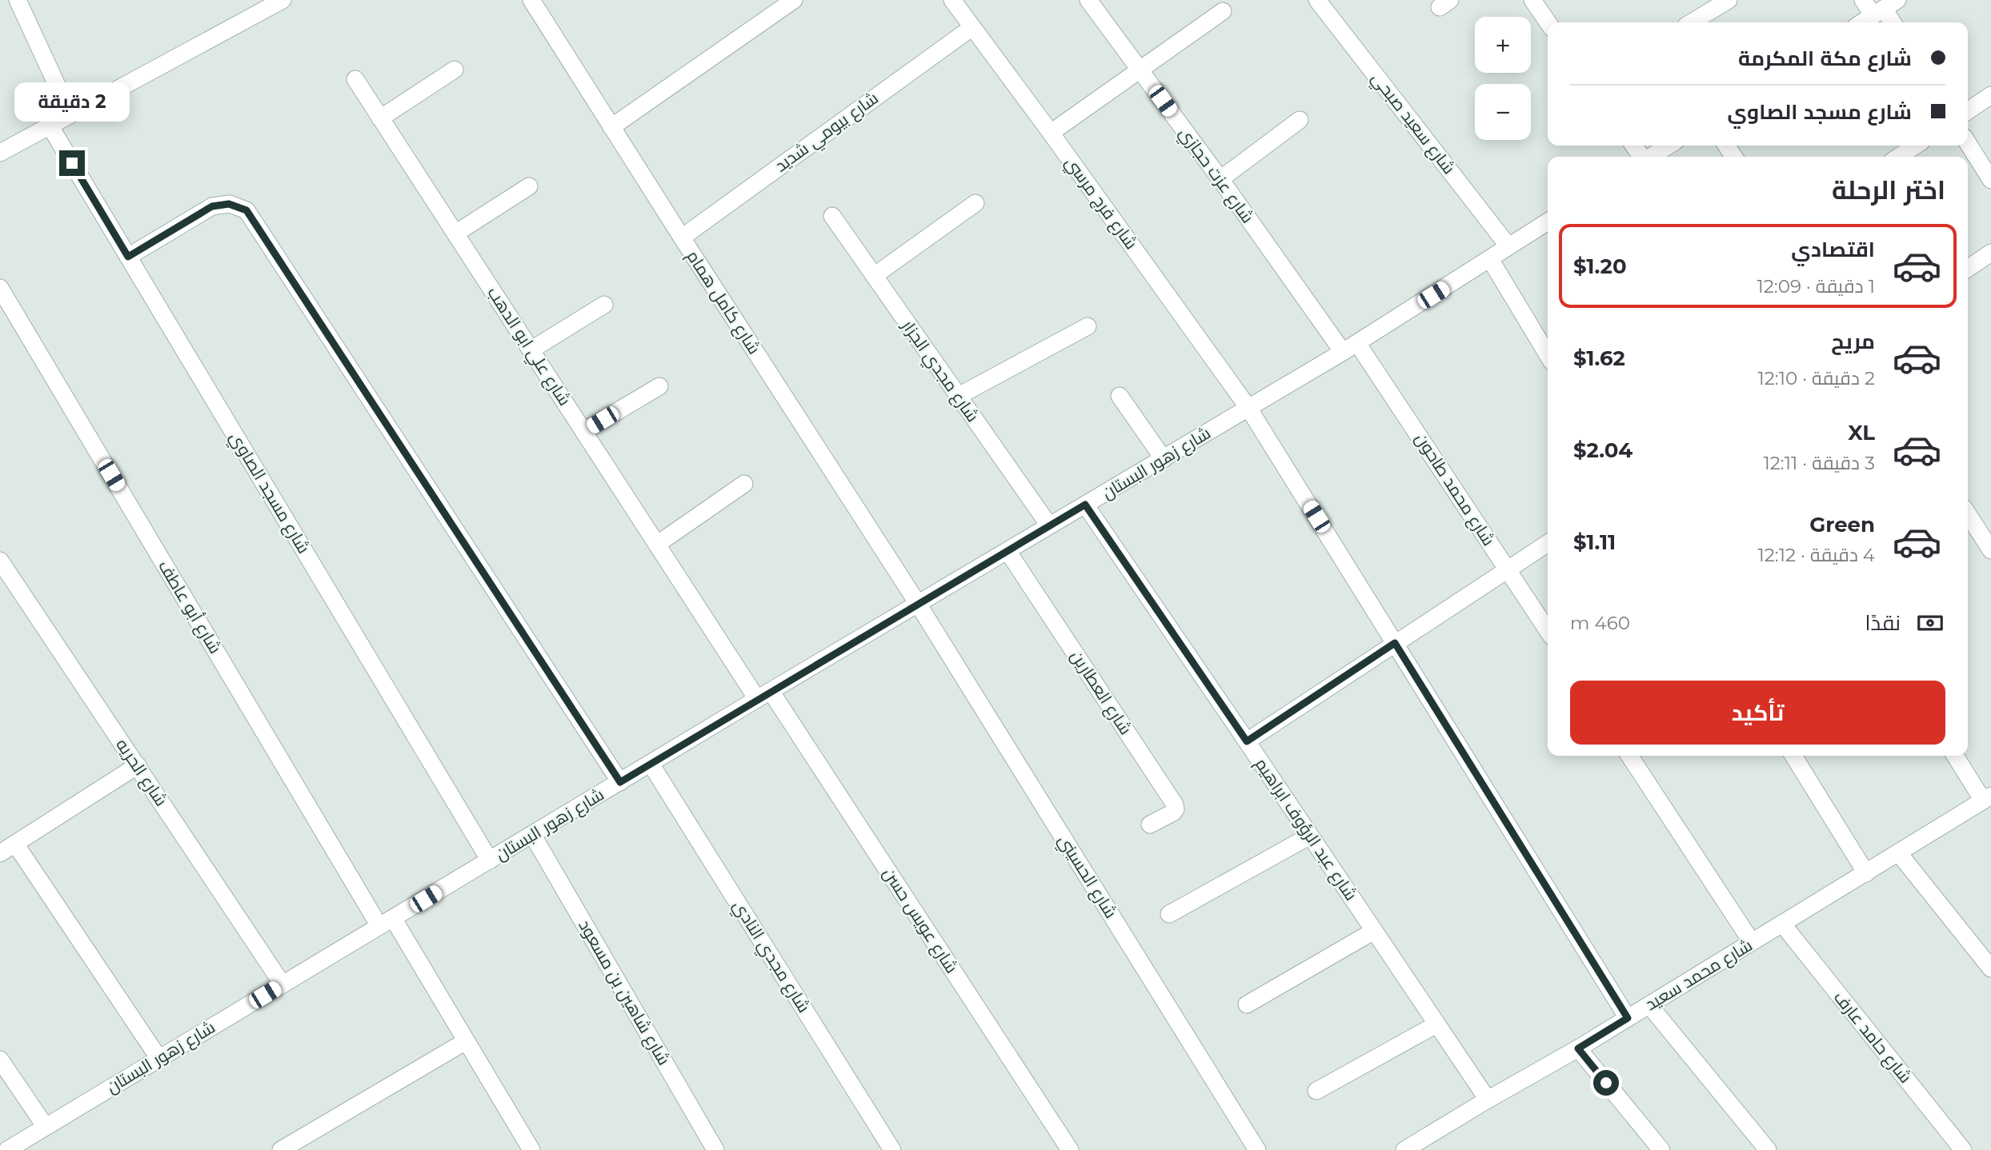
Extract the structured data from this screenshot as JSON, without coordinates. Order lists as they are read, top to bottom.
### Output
{
  "streets": {
    "street": [
      "شارع سعيد صبحي",
      "شارع بيومي شديد",
      "شارع عزت حجازي",
      "شارع فرج مرسي",
      "شارع كامل همام",
      "شارع علي ابو الدهب",
      "شارع مجدي الجزار",
      "شارع زهور البستان",
      "شارع محمد طاحون",
      "شارع مسجد الصاوي",
      "شارع أبو عاطف",
      "شارع العطارين",
      "شارع الحريه",
      "شارع عبد الرؤوف ابراهيم",
      "شارع الحسيني",
      "شارع عويس حسن",
      "شارع مجدي النادي",
      "شارع محمد سعيد",
      "شارع شاهين بن مسعود",
      "شارع حامد عارف"
    ]
  },
  "crossings": [
    ["شارع سعيد صبحي", "شارع زهور البستان"],
    ["شارع بيومي شديد", "شارع فرج مرسي"],
    ["شارع بيومي شديد", "شارع كامل همام"],
    ["شارع عزت حجازي", "شارع زهور البستان"],
    ["شارع فرج مرسي", "شارع زهور البستان"],
    ["شارع فرج مرسي", "شارع محمد سعيد"],
    ["شارع كامل همام", "شارع زهور البستان"],
    ["شارع كامل همام", "شارع الحسيني"],
    ["شارع علي ابو الدهب", "شارع زهور البستان"],
    ["شارع علي ابو الدهب", "شارع عويس حسن"],
    ["شارع مجدي الجزار", "شارع زهور البستان"],
    ["شارع زهور البستان", "شارع محمد طاحون"],
    ["شارع زهور البستان", "شارع مسجد الصاوي"],
    ["شارع زهور البستان", "شارع أبو عاطف"],
    ["شارع زهور البستان", "شارع العطارين"],
    ["شارع زهور البستان", "شارع الحريه"],
    ["شارع زهور البستان", "شارع عبد الرؤوف ابراهيم"],
    ["شارع زهور البستان", "شارع الحسيني"],
    ["شارع زهور البستان", "شارع عويس حسن"],
    ["شارع زهور البستان", "شارع مجدي النادي"],
    ["شارع زهور البستان", "شارع شاهين بن مسعود"],
    ["شارع عبد الرؤوف ابراهيم", "شارع محمد سعيد"],
    ["شارع محمد سعيد", "شارع حامد عارف"]
  ],
  "page": {
    "map_buttons": ["+", "−"],
    "banner": ["شارع مكة المكرمة", "شارع مسجد الصاوي"],
    "bubble": "2 دقيقة",
    "heading": "اختر الرحلة",
    "list": [
      {
        "name": "اقتصادي",
        "note": "1 دقيقة · 12:09",
        "value": "$1.20"
      },
      {
        "name": "مريح",
        "note": "2 دقيقة · 12:10",
        "value": "$1.62"
      },
      {
        "name": "XL",
        "note": "3 دقيقة · 12:11",
        "value": "$2.04"
      },
      {
        "name": "Green",
        "note": "4 دقيقة · 12:12",
        "value": "$1.11"
      }
    ],
    "pay": ["نقدًا", "460 m"],
    "buttons": "تأكيد"
  }
}
